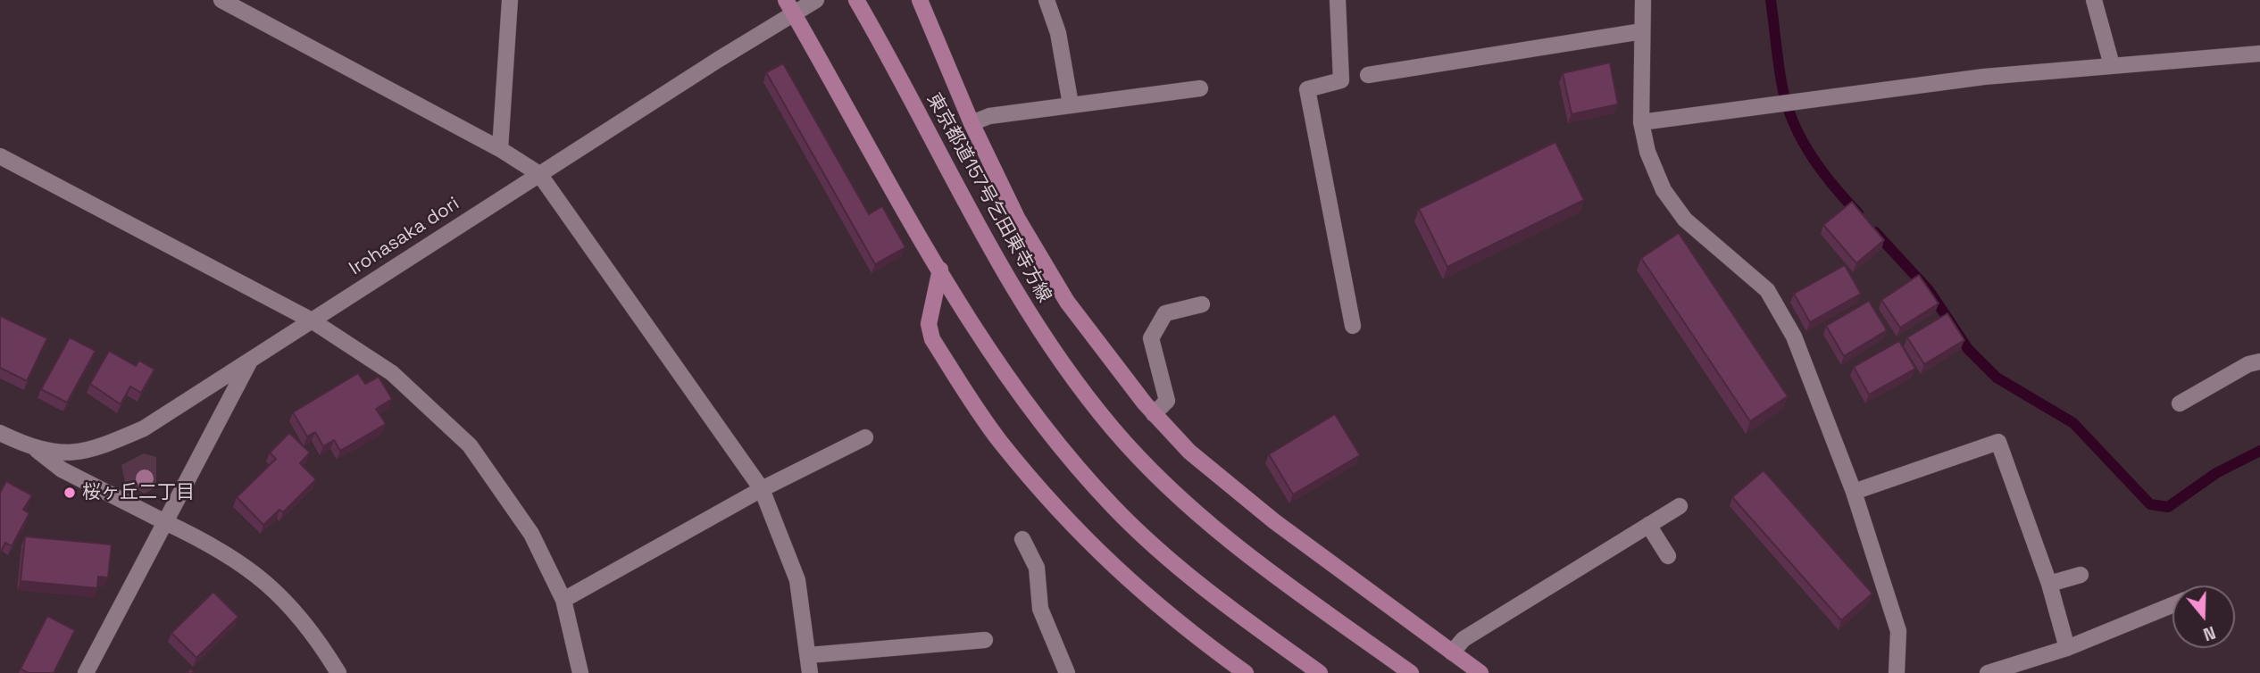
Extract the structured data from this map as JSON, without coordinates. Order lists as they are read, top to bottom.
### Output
{
  "streets": {
    "main road": ["東京都道157号乞田東寺方線"],
    "street": ["Irohasaka dori"]
  },
  "places": ["桜ヶ丘二丁目"],
  "north": "bottom"
}
